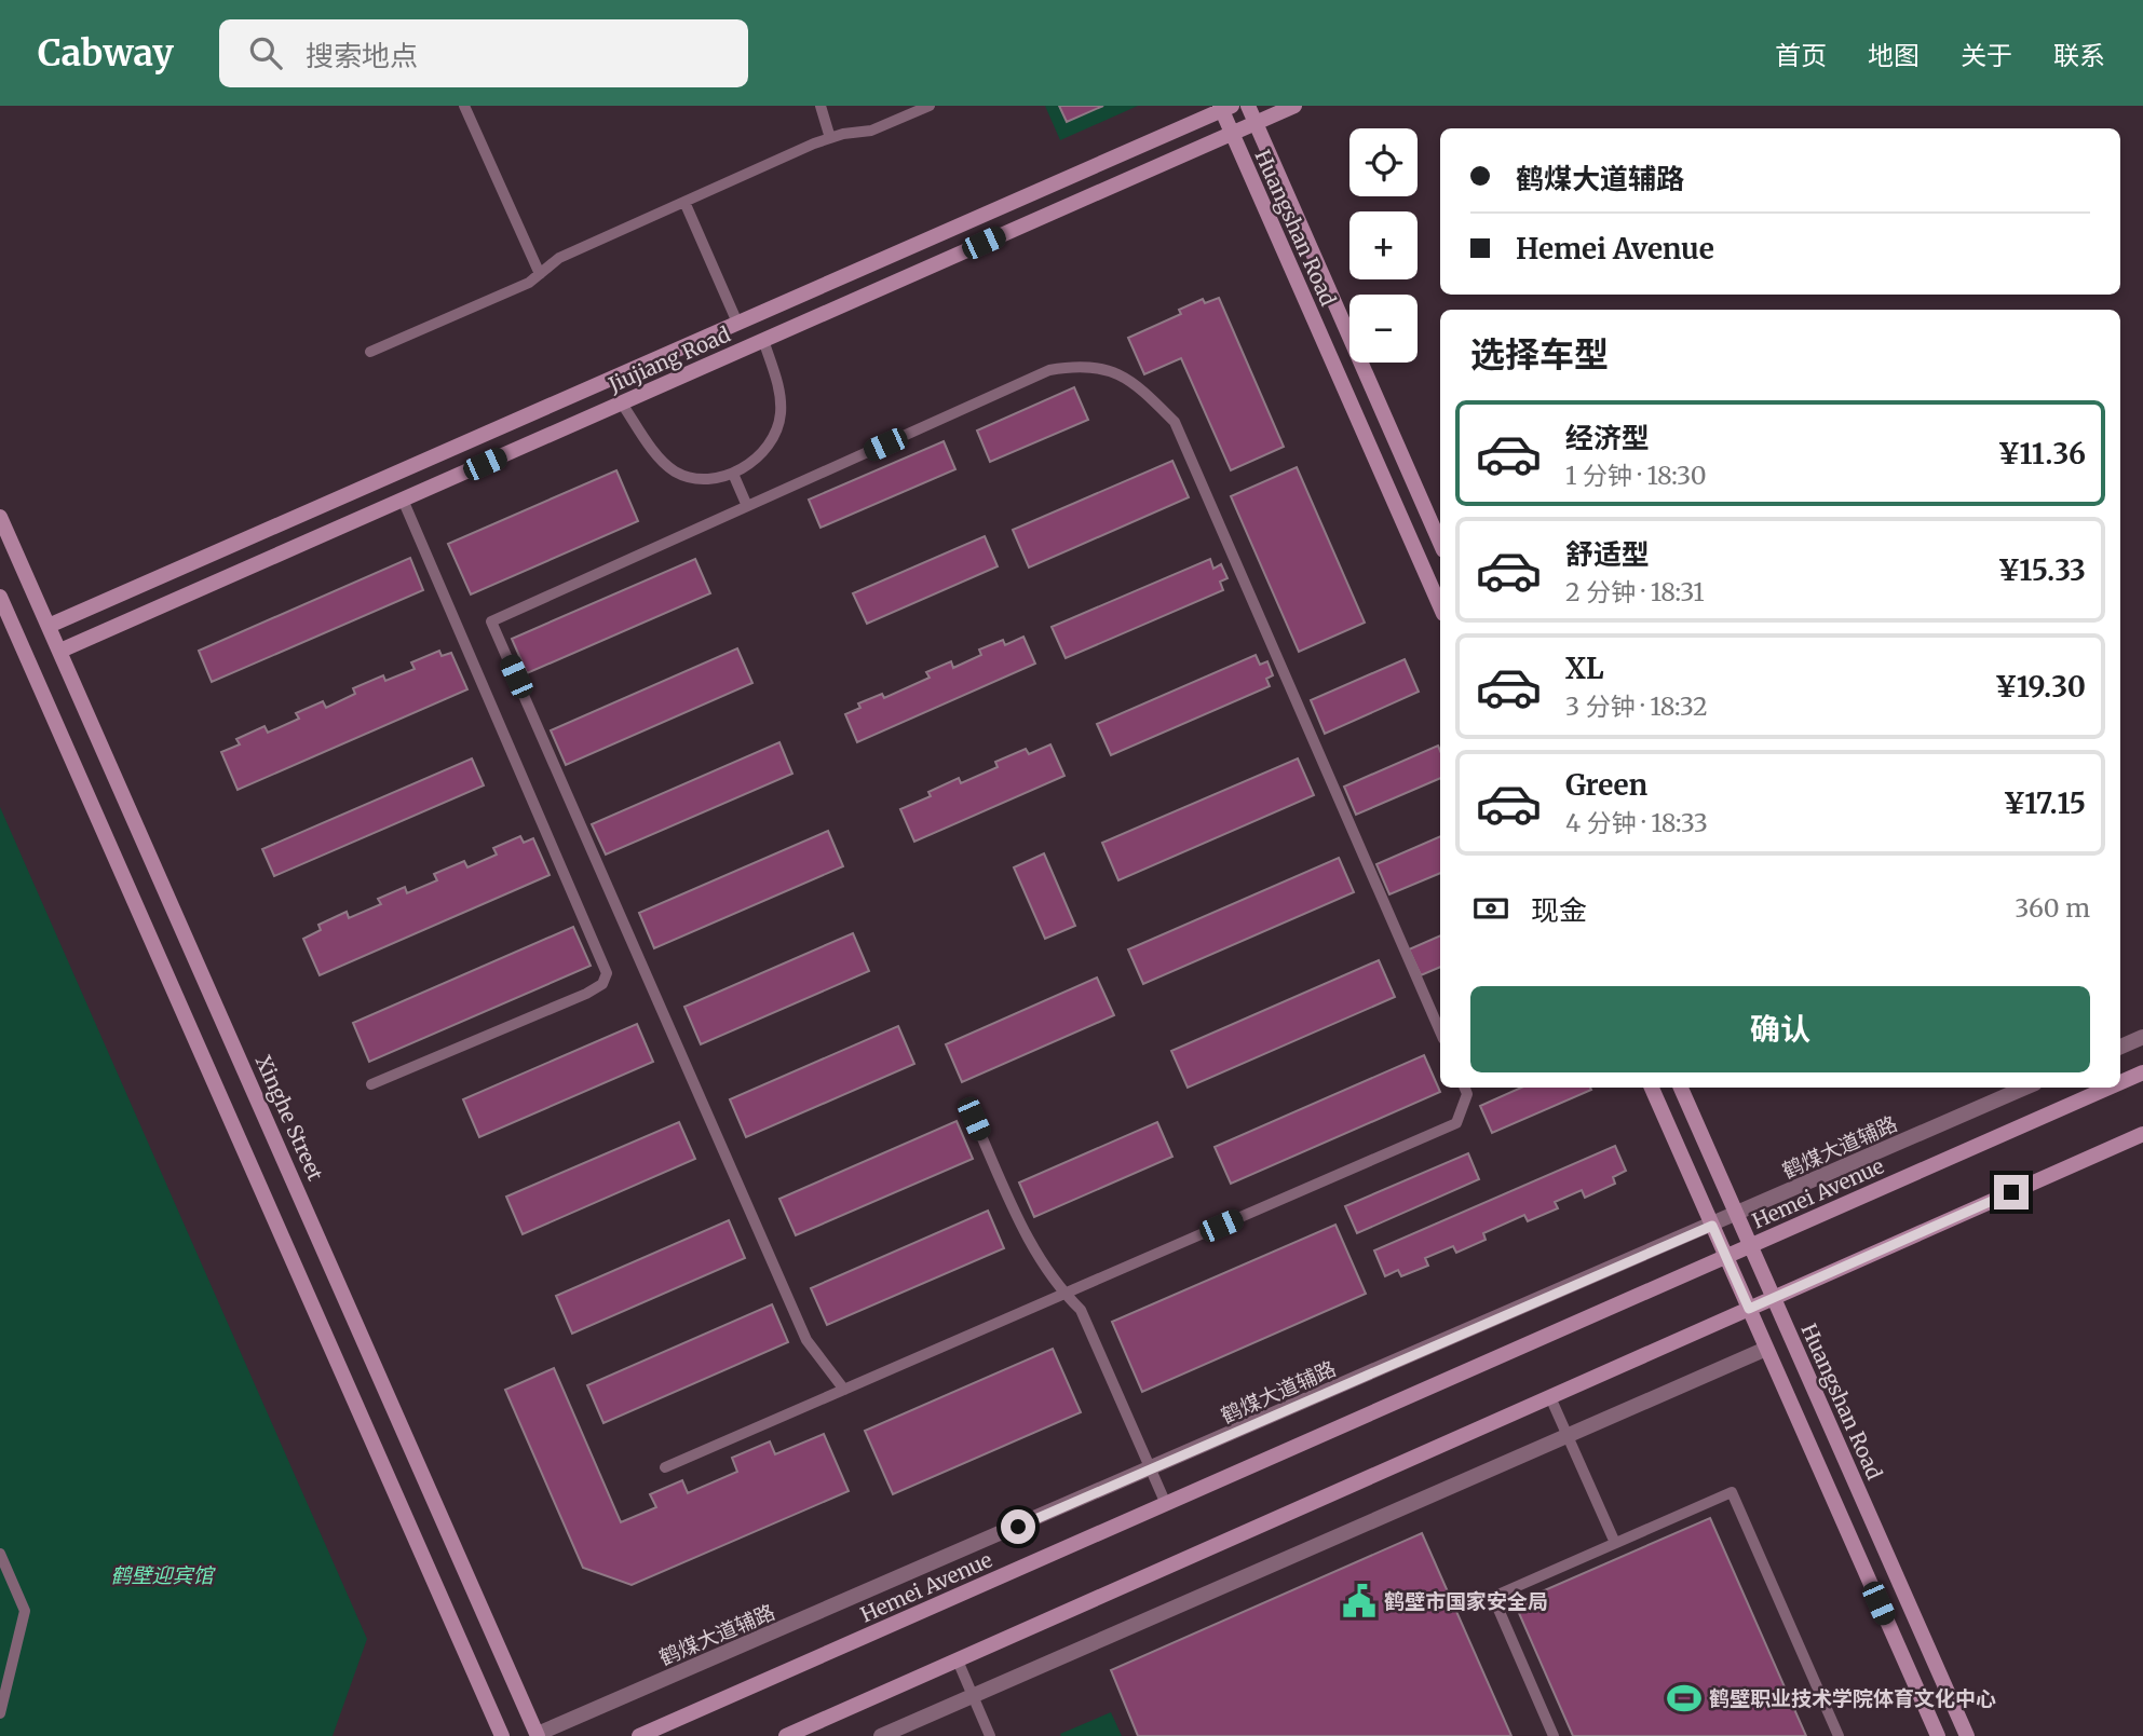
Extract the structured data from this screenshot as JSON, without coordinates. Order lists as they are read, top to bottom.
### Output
{
  "streets": {
    "main road": [
      "Huangshan Road",
      "Jiujiang Road",
      "Xinghe Street",
      "Hemei Avenue"
    ],
    "street": ["鹤煤大道辅路"]
  },
  "crossings": [
    ["Huangshan Road", "Jiujiang Road"],
    ["Huangshan Road", "鹤煤大道辅路"],
    ["Huangshan Road", "Hemei Avenue"],
    ["Jiujiang Road", "Xinghe Street"],
    ["Xinghe Street", "鹤煤大道辅路"]
  ],
  "parks": ["鹤壁迎宾馆"],
  "places": {
    "public building": ["鹤壁市国家安全局"],
    "sports": ["鹤壁职业技术学院体育文化中心"]
  },
  "page": {
    "header": "Cabway",
    "search": "搜索地点",
    "nav": [
      "首页",
      "地图",
      "关于",
      "联系"
    ],
    "map_buttons": ["+", "−"],
    "banner": ["鹤煤大道辅路", "Hemei Avenue"],
    "heading": "选择车型",
    "list": [
      {
        "name": "经济型",
        "note": "1 分钟 · 18:30",
        "value": "¥11.36"
      },
      {
        "name": "舒适型",
        "note": "2 分钟 · 18:31",
        "value": "¥15.33"
      },
      {
        "name": "XL",
        "note": "3 分钟 · 18:32",
        "value": "¥19.30"
      },
      {
        "name": "Green",
        "note": "4 分钟 · 18:33",
        "value": "¥17.15"
      }
    ],
    "pay": ["现金", "360 m"],
    "buttons": "确认"
  }
}
